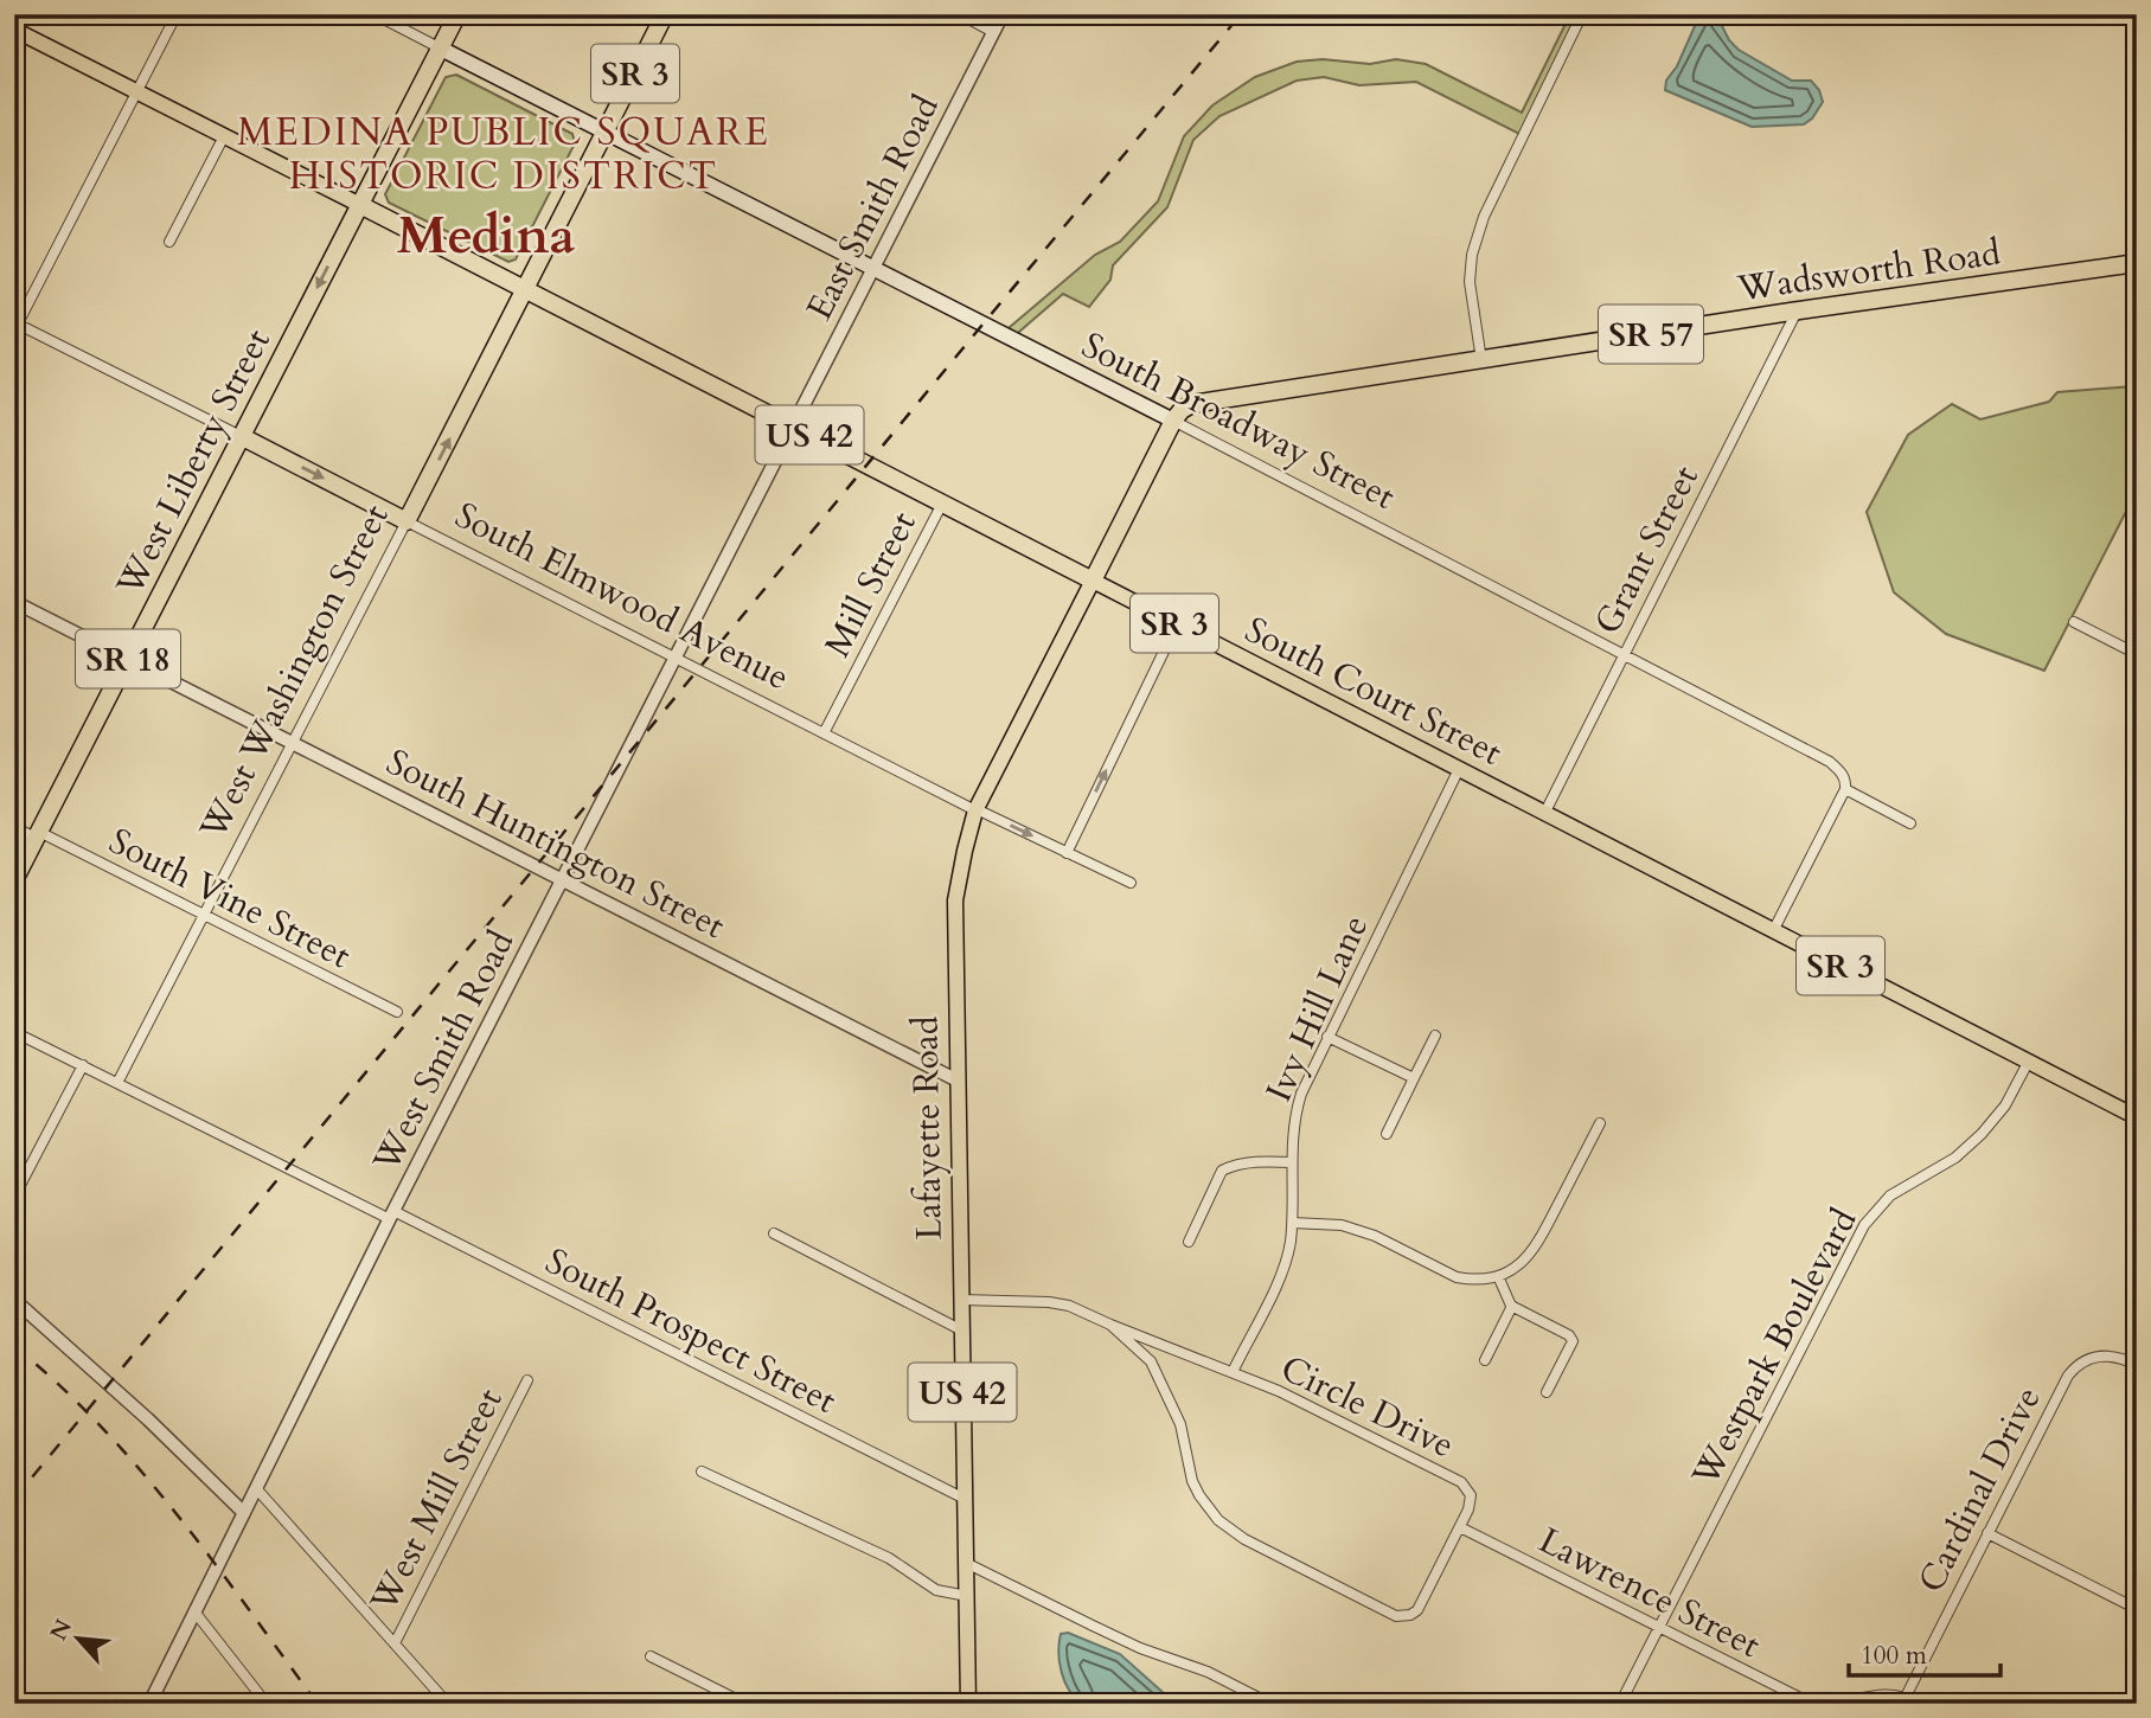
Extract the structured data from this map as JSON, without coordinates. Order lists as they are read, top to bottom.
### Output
{
  "streets": {
    "highway": [
      "SR 3",
      "Wadsworth Road",
      "SR 57",
      "US 42",
      "West Liberty Street",
      "South Elmwood Avenue",
      "SR 18",
      "West Washington Street",
      "South Court Street"
    ],
    "main road": ["South Broadway Street", "Lafayette Road"],
    "street": [
      "East Smith Road",
      "Grant Street",
      "Mill Street",
      "South Huntington Street",
      "South Vine Street",
      "Ivy Hill Lane",
      "West Smith Road",
      "South Prospect Street",
      "Westpark Boulevard",
      "Circle Drive",
      "Cardinal Drive",
      "West Mill Street",
      "Lawrence Street"
    ]
  },
  "crossings": [
    ["SR 3", "South Broadway Street"],
    ["SR 3", "West Washington Street"],
    ["SR 3", "South Court Street"],
    ["East Smith Road", "South Broadway Street"],
    ["East Smith Road", "South Court Street"],
    ["East Smith Road", "West Smith Road"],
    ["Wadsworth Road", "South Broadway Street"],
    ["Wadsworth Road", "Grant Street"],
    ["South Broadway Street", "West Liberty Street"],
    ["South Broadway Street", "Grant Street"],
    ["US 42", "West Liberty Street"],
    ["US 42", "South Court Street"],
    ["West Liberty Street", "South Elmwood Avenue"],
    ["West Liberty Street", "South Court Street"],
    ["West Liberty Street", "South Huntington Street"],
    ["West Liberty Street", "South Vine Street"],
    ["Grant Street", "South Court Street"],
    ["Mill Street", "South Elmwood Avenue"],
    ["Mill Street", "South Court Street"],
    ["South Elmwood Avenue", "West Washington Street"],
    ["South Elmwood Avenue", "West Smith Road"],
    ["South Elmwood Avenue", "Lafayette Road"],
    ["West Washington Street", "South Court Street"],
    ["West Washington Street", "South Huntington Street"],
    ["West Washington Street", "South Vine Street"],
    ["West Washington Street", "South Prospect Street"],
    ["South Court Street", "Ivy Hill Lane"],
    ["South Court Street", "West Smith Road"],
    ["South Court Street", "Lafayette Road"],
    ["South Court Street", "Westpark Boulevard"],
    ["South Huntington Street", "West Smith Road"],
    ["South Huntington Street", "Lafayette Road"],
    ["Ivy Hill Lane", "Circle Drive"],
    ["West Smith Road", "South Prospect Street"],
    ["Lafayette Road", "South Prospect Street"],
    ["Lafayette Road", "Circle Drive"],
    ["Westpark Boulevard", "Lawrence Street"],
    ["Circle Drive", "Lawrence Street"]
  ],
  "districts": ["MEDINA PUBLIC SQUARE HISTORIC DISTRICT", "Medina"],
  "scale_bar": "100 m",
  "north": "top left"
}
